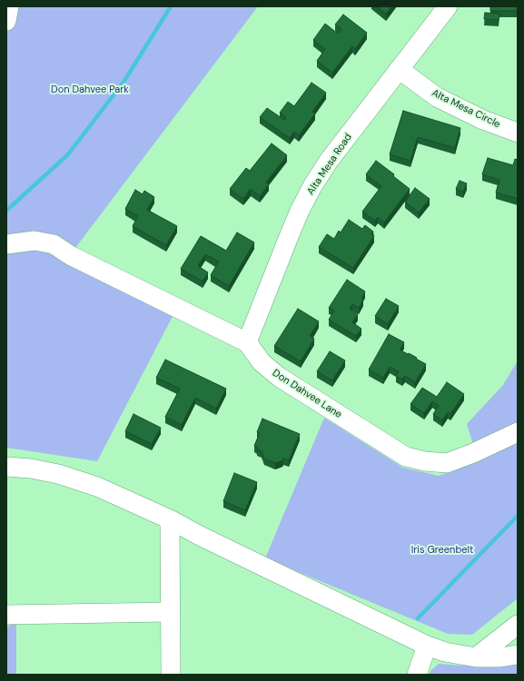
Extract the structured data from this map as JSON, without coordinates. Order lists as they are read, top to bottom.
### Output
{
  "streets": {
    "street": ["Alta Mesa Circle", "Alta Mesa Road", "Don Dahvee Lane"]
  },
  "crossings": [
    ["Alta Mesa Circle", "Alta Mesa Road"],
    ["Alta Mesa Road", "Don Dahvee Lane"]
  ],
  "parks": ["Don Dahvee Park", "Iris Greenbelt"]
}
